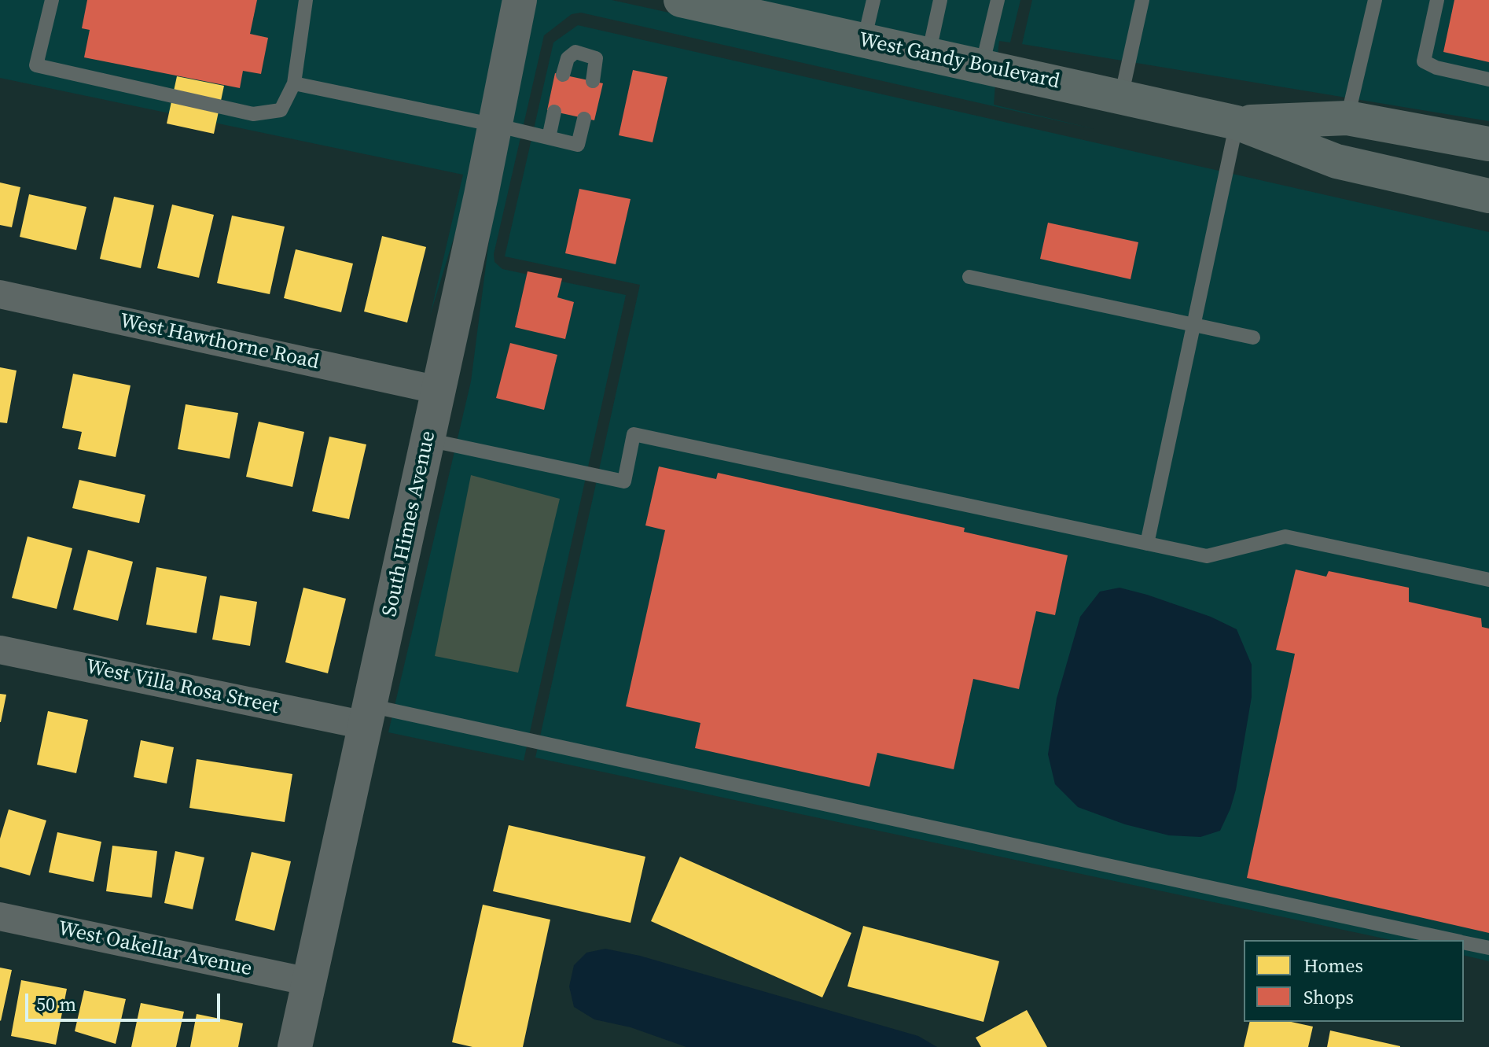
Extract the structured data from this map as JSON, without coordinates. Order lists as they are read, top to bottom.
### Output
{
  "streets": {
    "main road": ["West Gandy Boulevard"],
    "street": [
      "West Hawthorne Road",
      "South Himes Avenue",
      "West Villa Rosa Street",
      "West Oakellar Avenue"
    ]
  },
  "crossings": [
    ["West Hawthorne Road", "South Himes Avenue"],
    ["South Himes Avenue", "West Villa Rosa Street"],
    ["South Himes Avenue", "West Oakellar Avenue"]
  ],
  "legend": ["Homes", "Shops"],
  "scale_bar": "50 m"
}
